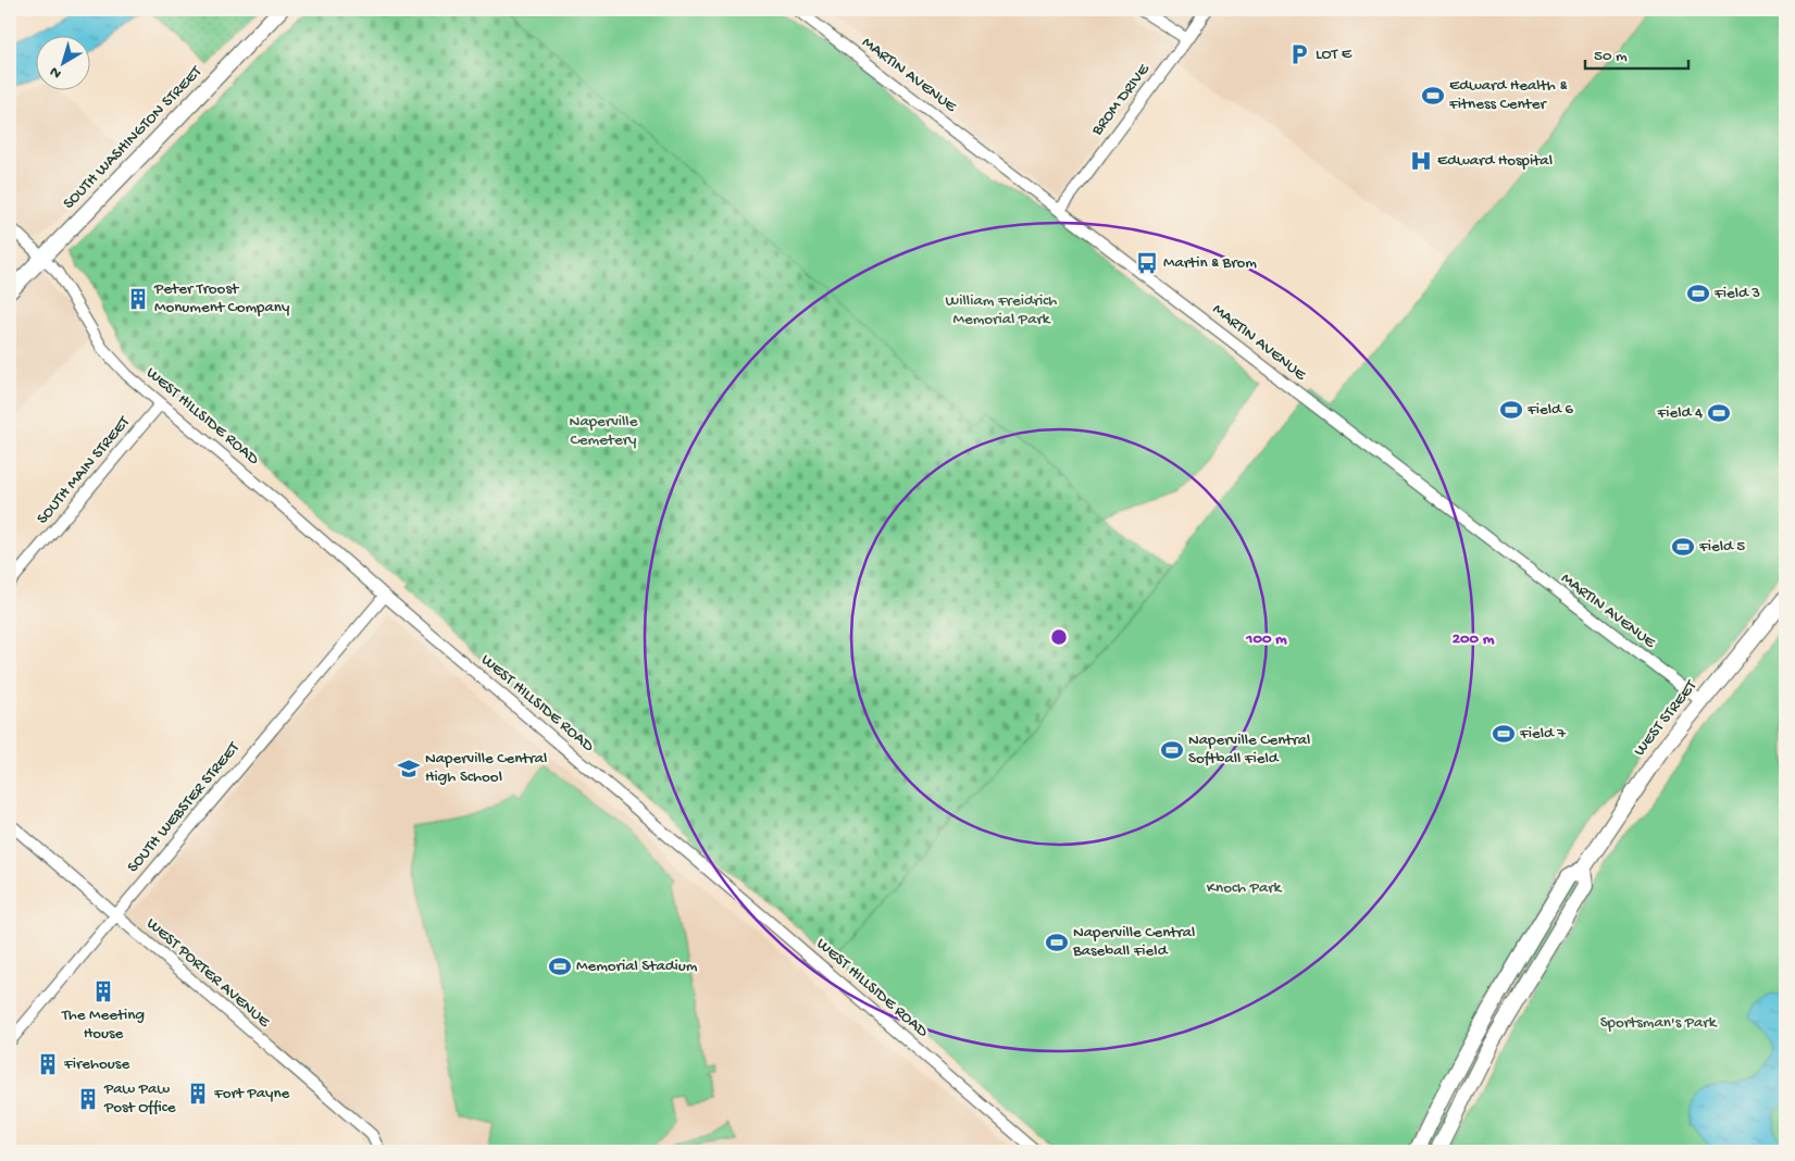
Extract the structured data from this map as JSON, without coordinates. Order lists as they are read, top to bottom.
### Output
{
  "streets": {
    "street": [
      "MARTIN AVENUE",
      "BROM DRIVE",
      "SOUTH WASHINGTON STREET",
      "WEST HILLSIDE ROAD",
      "SOUTH MAIN STREET",
      "WEST STREET",
      "SOUTH WEBSTER STREET",
      "WEST PORTER AVENUE"
    ]
  },
  "crossings": [
    ["MARTIN AVENUE", "BROM DRIVE"],
    ["MARTIN AVENUE", "WEST STREET"],
    ["SOUTH WASHINGTON STREET", "WEST HILLSIDE ROAD"],
    ["WEST HILLSIDE ROAD", "SOUTH MAIN STREET"],
    ["WEST HILLSIDE ROAD", "SOUTH WEBSTER STREET"],
    ["SOUTH WEBSTER STREET", "WEST PORTER AVENUE"]
  ],
  "parks": [
    "William Freidrich Memorial Park",
    "Naperville Cemetery",
    "Knoch Park",
    "Sportsman's Park"
  ],
  "places": {
    "parking": ["LOT E"],
    "sports": [
      "Edward Health & Fitness Center",
      "Field 3",
      "Field 6",
      "Field 4",
      "Field 5",
      "Field 7",
      "Naperville Central Softball Field",
      "Naperville Central Baseball Field",
      "Memorial Stadium"
    ],
    "hospital": ["Edward Hospital"],
    "bus stop": ["Martin & Brom"],
    "building": [
      "Peter Troost Monument Company",
      "The Meeting House",
      "Firehouse",
      "Fort Payne",
      "Paw Paw Post Office"
    ],
    "school or university": ["Naperville Central High School"]
  },
  "scale_bar": "50 m",
  "north": "bottom left",
  "rings": ["100 m", "200 m"]
}
